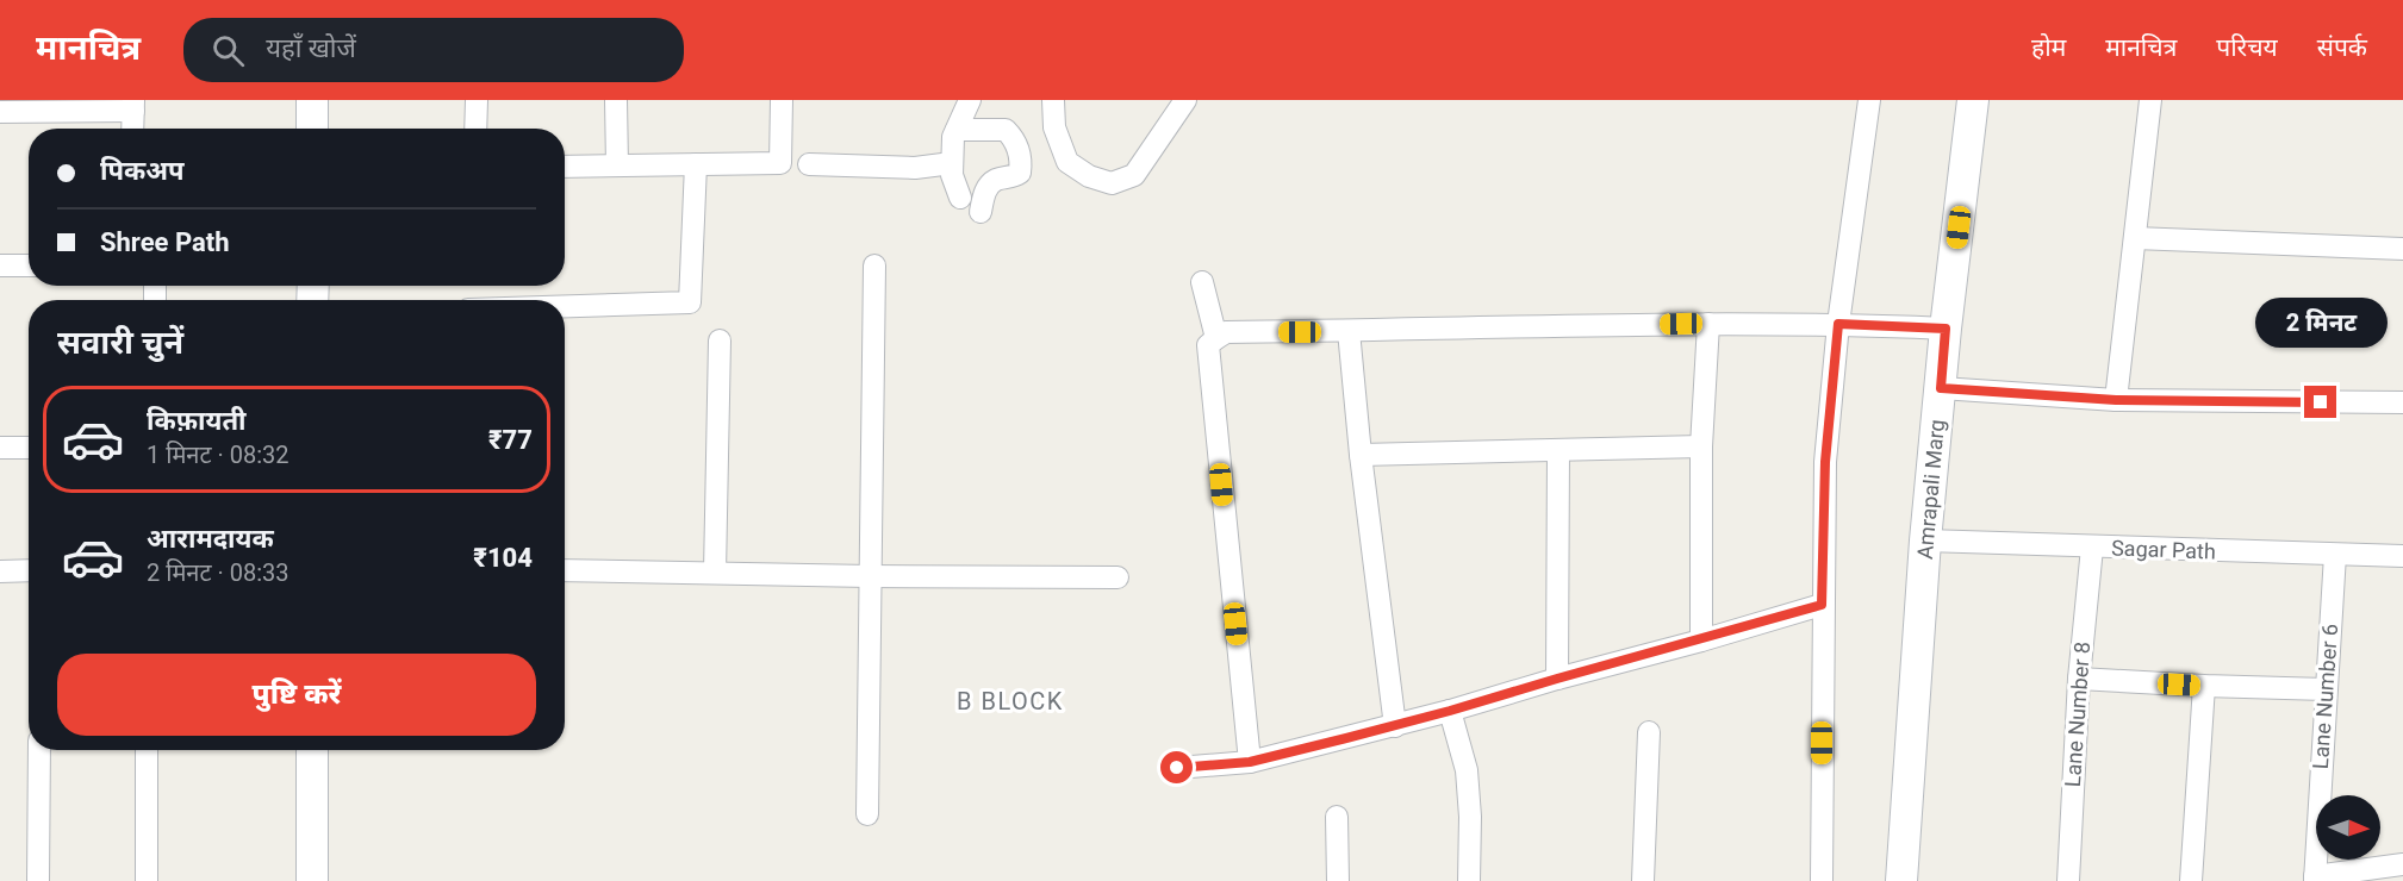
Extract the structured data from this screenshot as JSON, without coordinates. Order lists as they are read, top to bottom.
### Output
{
  "streets": {
    "street": [
      "Amrapali Marg",
      "Sagar Path",
      "Lane Number 6",
      "Lane Number 8"
    ]
  },
  "crossings": [
    ["Amrapali Marg", "Sagar Path"],
    ["Sagar Path", "Lane Number 6"],
    ["Sagar Path", "Lane Number 8"]
  ],
  "districts": ["B BLOCK"],
  "north": "right",
  "page": {
    "header": "मानचित्र",
    "search": "यहाँ खोजें",
    "nav": [
      "होम",
      "मानचित्र",
      "परिचय",
      "संपर्क"
    ],
    "banner": ["पिकअप", "Shree Path"],
    "bubble": "2 मिनट",
    "heading": "सवारी चुनें",
    "list": [
      {
        "name": "किफ़ायती",
        "note": "1 मिनट · 08:32",
        "value": "₹77"
      },
      {
        "name": "आरामदायक",
        "note": "2 मिनट · 08:33",
        "value": "₹104"
      }
    ],
    "buttons": "पुष्टि करें"
  }
}
